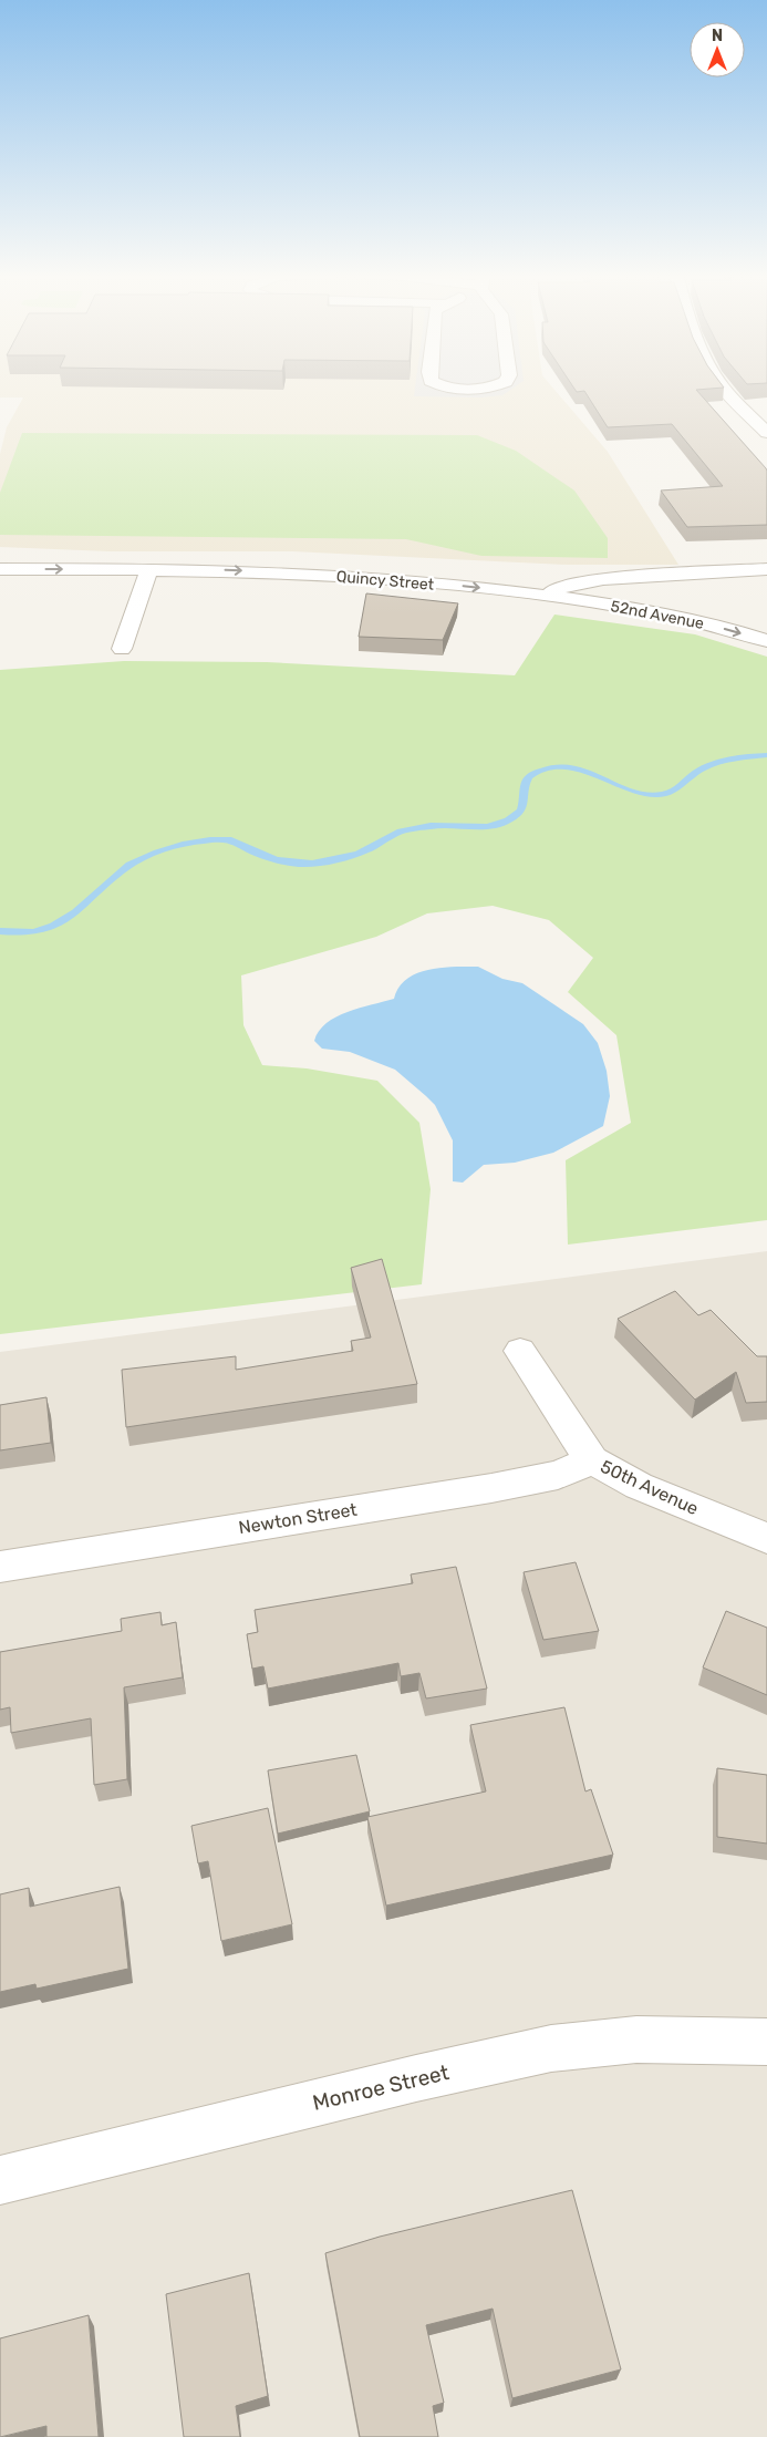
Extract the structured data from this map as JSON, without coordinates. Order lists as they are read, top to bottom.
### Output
{
  "streets": {
    "street": [
      "Quincy Street",
      "52nd Avenue",
      "50th Avenue",
      "Newton Street",
      "Monroe Street"
    ]
  },
  "crossings": [
    ["Quincy Street", "52nd Avenue"],
    ["50th Avenue", "Newton Street"]
  ],
  "one_way": ["Quincy Street", "52nd Avenue"],
  "north": "top"
}
